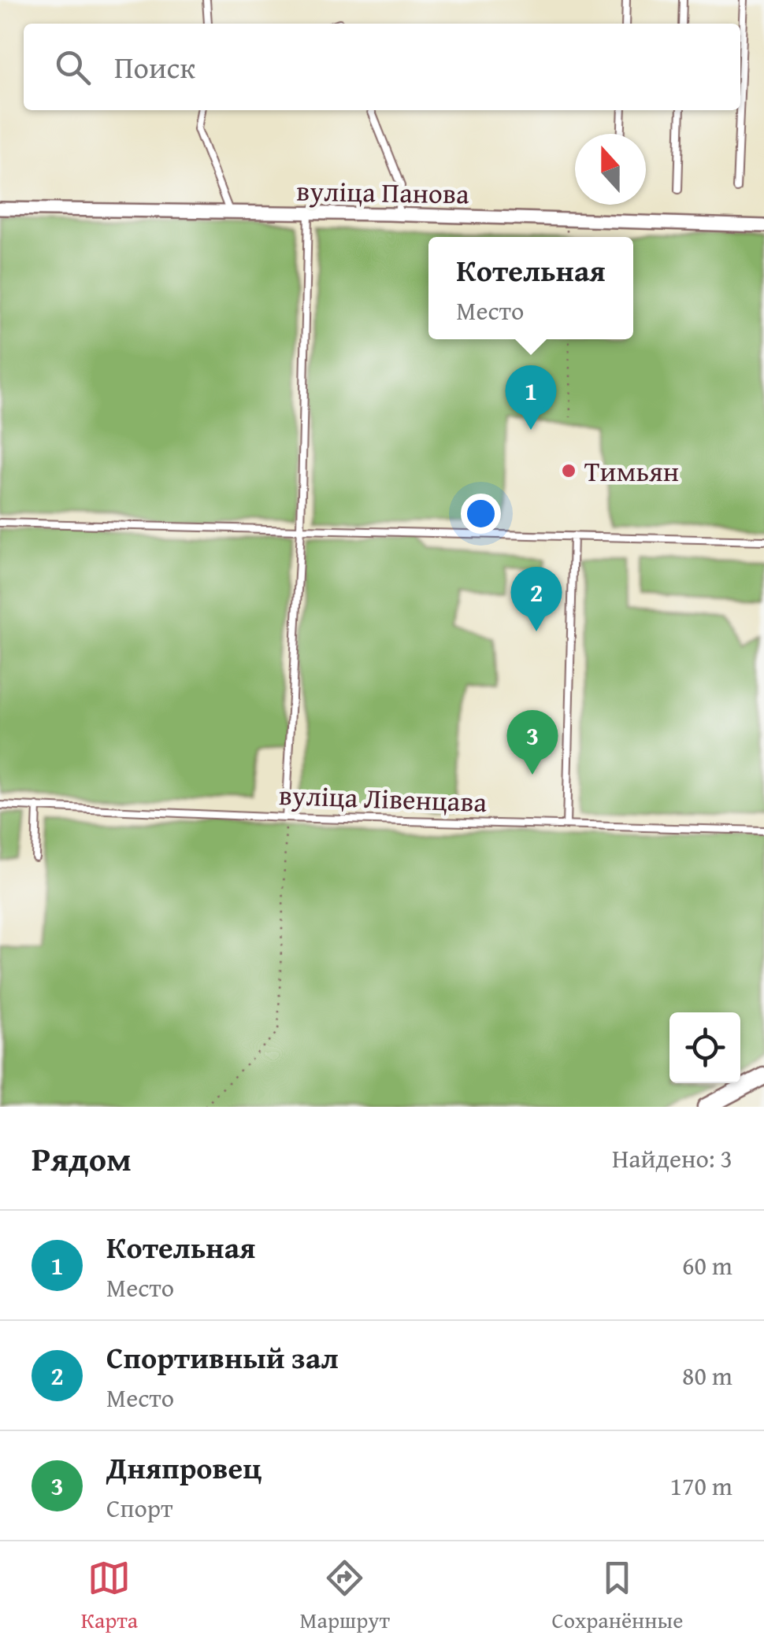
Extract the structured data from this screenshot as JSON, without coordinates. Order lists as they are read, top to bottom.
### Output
{
  "streets": {
    "street": ["вуліца Панова"],
    "lane": ["вуліца Лівенцава"]
  },
  "places": ["Тимьян"],
  "north": "top",
  "page": {
    "search": "Поиск",
    "popup": ["Котельная", "Место"],
    "pins": ["1", "2", "3"],
    "heading": ["Рядом", "Найдено: 3"],
    "list": [
      {
        "mark": "1",
        "name": "Котельная",
        "note": "Место",
        "value": "60 m"
      },
      {
        "mark": "2",
        "name": "Спортивный зал",
        "note": "Место",
        "value": "80 m"
      },
      {
        "mark": "3",
        "name": "Дняпровец",
        "note": "Спорт",
        "value": "170 m"
      }
    ],
    "nav": ["Карта", "Маршрут", "Сохранённые"]
  }
}
